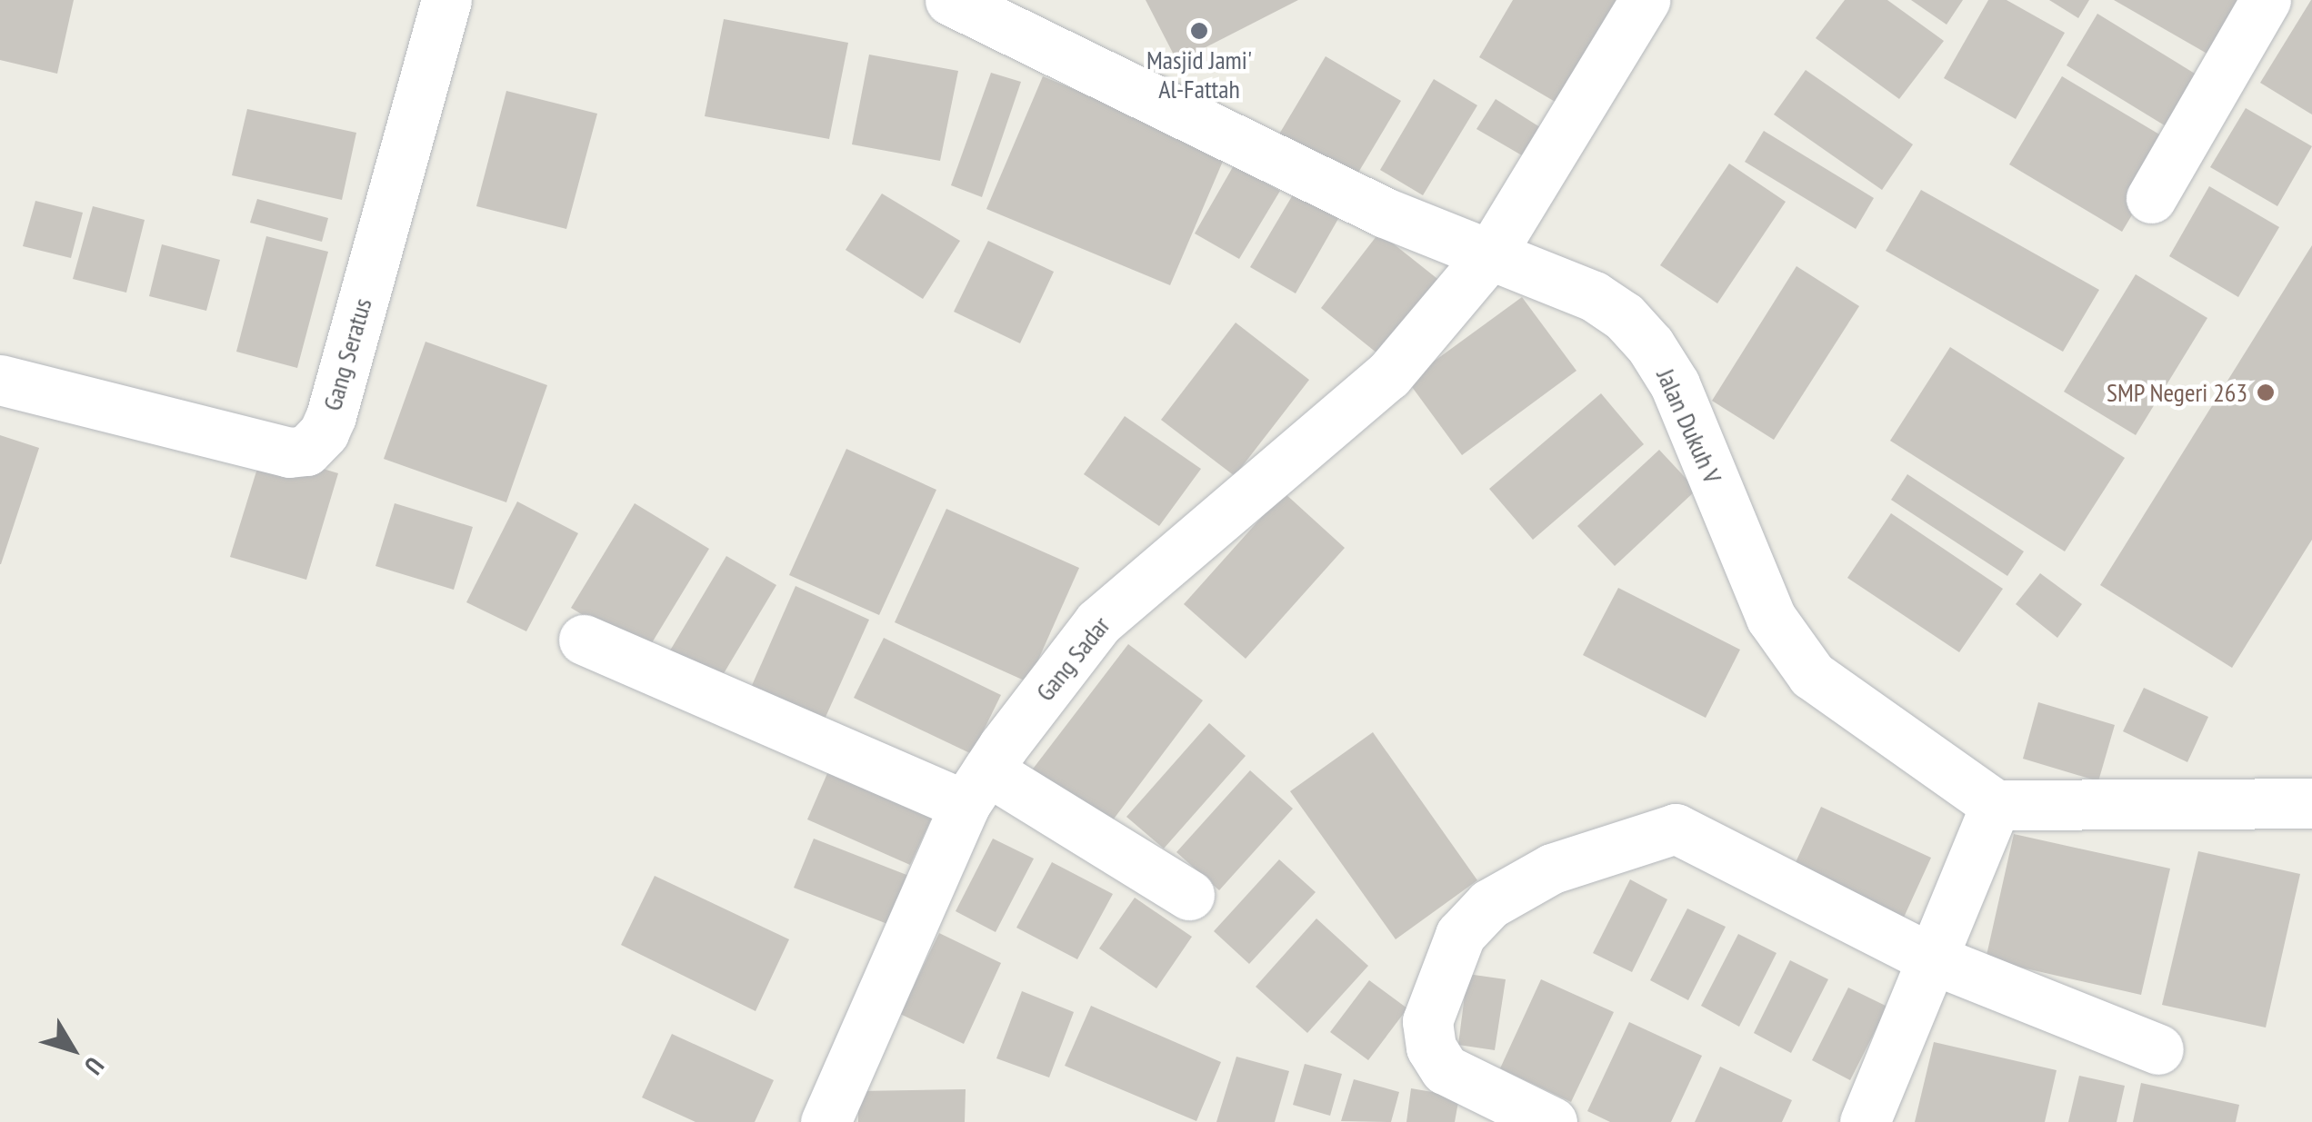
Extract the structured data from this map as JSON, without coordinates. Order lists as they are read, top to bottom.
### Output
{
  "streets": {
    "street": ["Gang Seratus", "Jalan Dukuh V", "Gang Sadar"]
  },
  "crossings": [
    ["Jalan Dukuh V", "Gang Sadar"]
  ],
  "places": ["Masjid Jami' Al-Fattah", "SMP Negeri 263"],
  "north": "bottom right"
}
